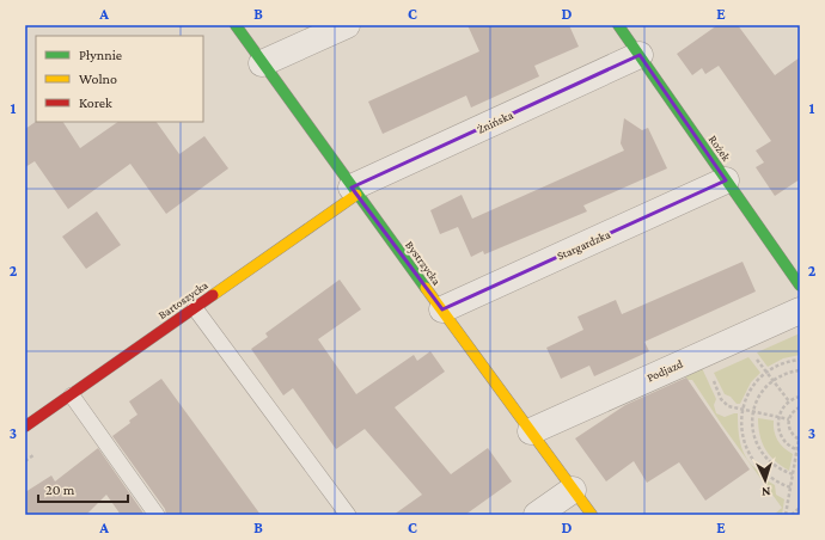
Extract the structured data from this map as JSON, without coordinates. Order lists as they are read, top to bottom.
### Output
{
  "streets": {
    "street": [
      "Żnińska",
      "Rożek",
      "Stargardzka",
      "Bystrzycka",
      "Bartoszycka",
      "Podjazd"
    ]
  },
  "crossings": [
    ["Żnińska", "Rożek"],
    ["Żnińska", "Bystrzycka"],
    ["Żnińska", "Bartoszycka"],
    ["Rożek", "Stargardzka"],
    ["Stargardzka", "Bystrzycka"],
    ["Bystrzycka", "Bartoszycka"],
    ["Bystrzycka", "Podjazd"]
  ],
  "legend": ["Płynnie", "Wolno", "Korek"],
  "scale_bar": "20 m",
  "north": "bottom",
  "grid": {
    "columns": [
      "A",
      "B",
      "C",
      "D",
      "E"
    ],
    "rows": ["1", "2", "3"]
  }
}
